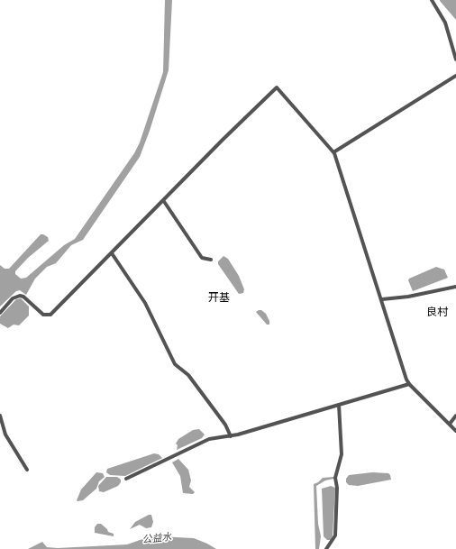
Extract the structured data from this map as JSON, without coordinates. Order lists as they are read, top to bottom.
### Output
{
  "districts": ["开基", "良村"],
  "water": ["公益水"]
}
